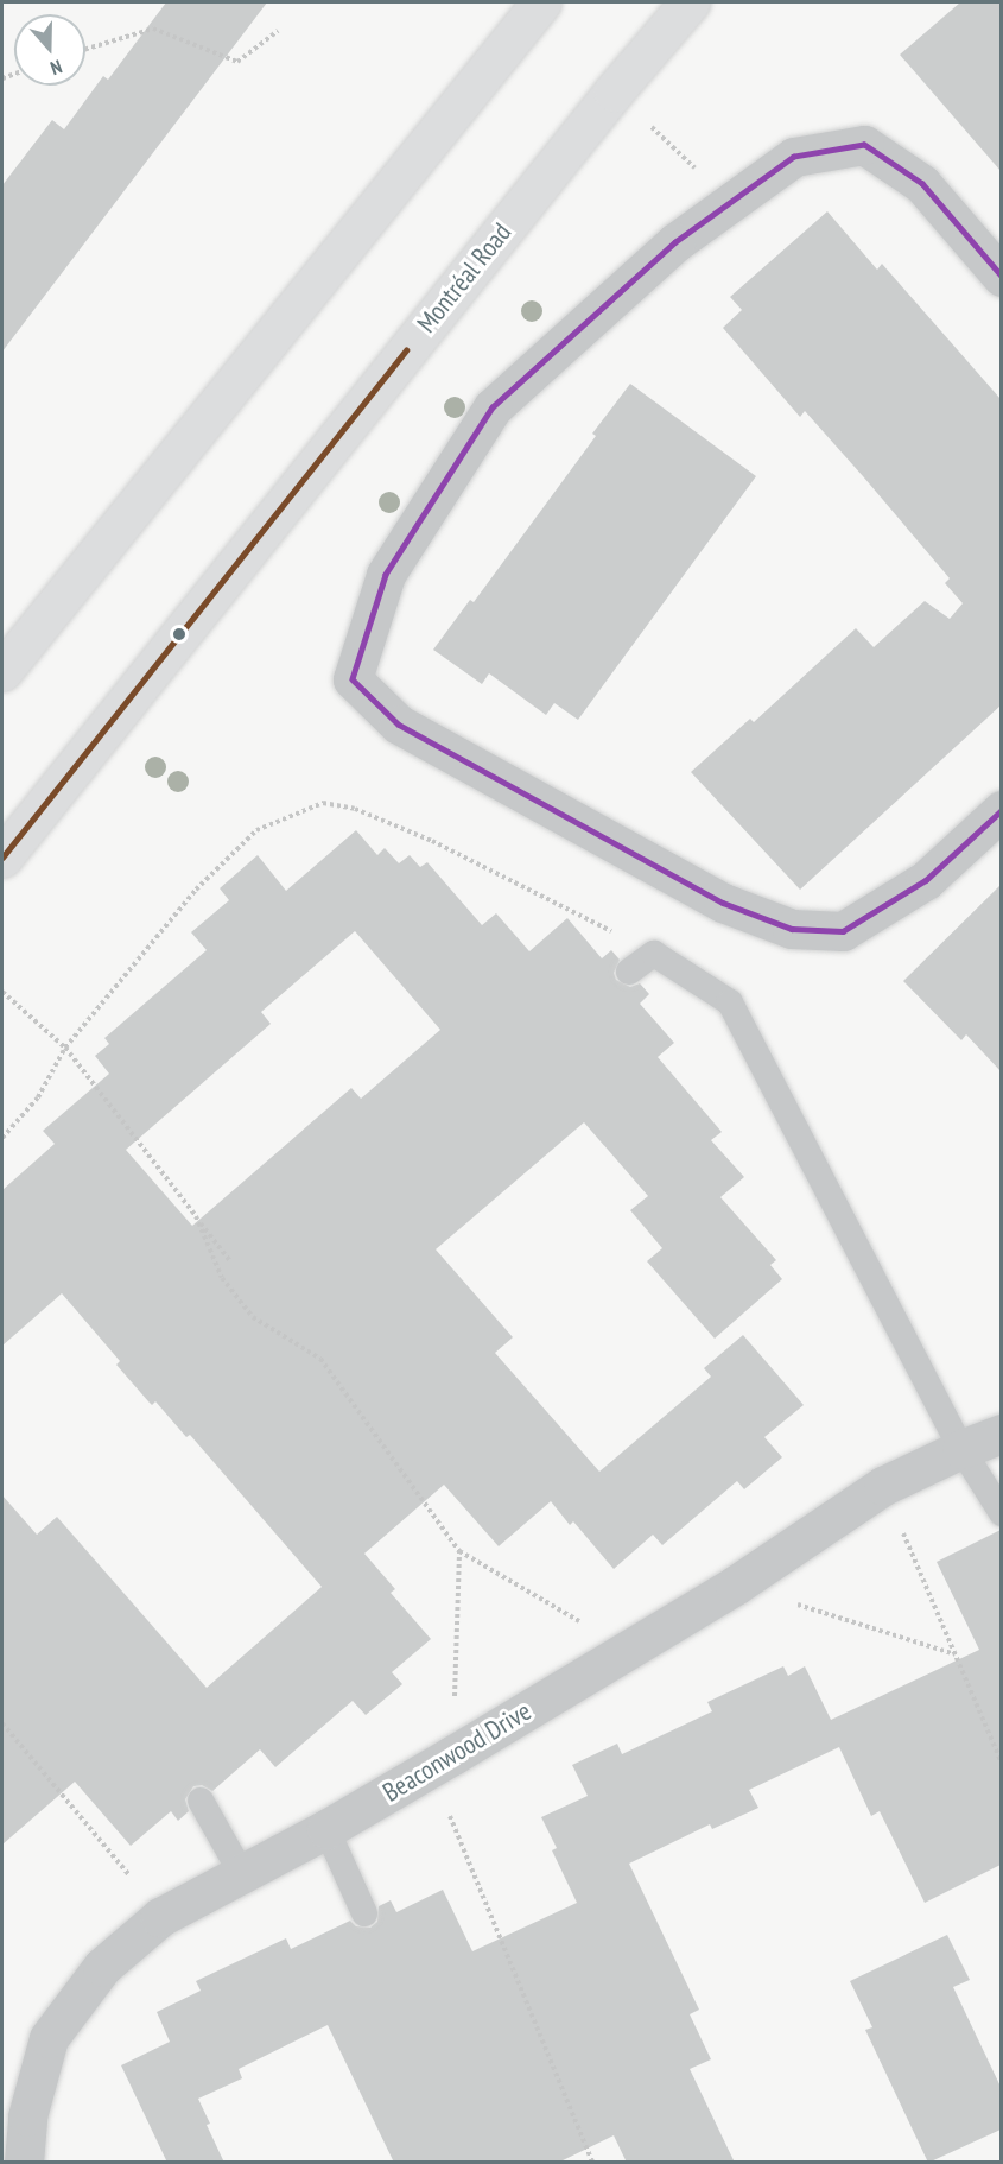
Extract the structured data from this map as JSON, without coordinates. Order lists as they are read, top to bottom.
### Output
{
  "streets": {
    "main road": ["Montréal Road"],
    "street": ["Beaconwood Drive"]
  },
  "north": "bottom"
}
